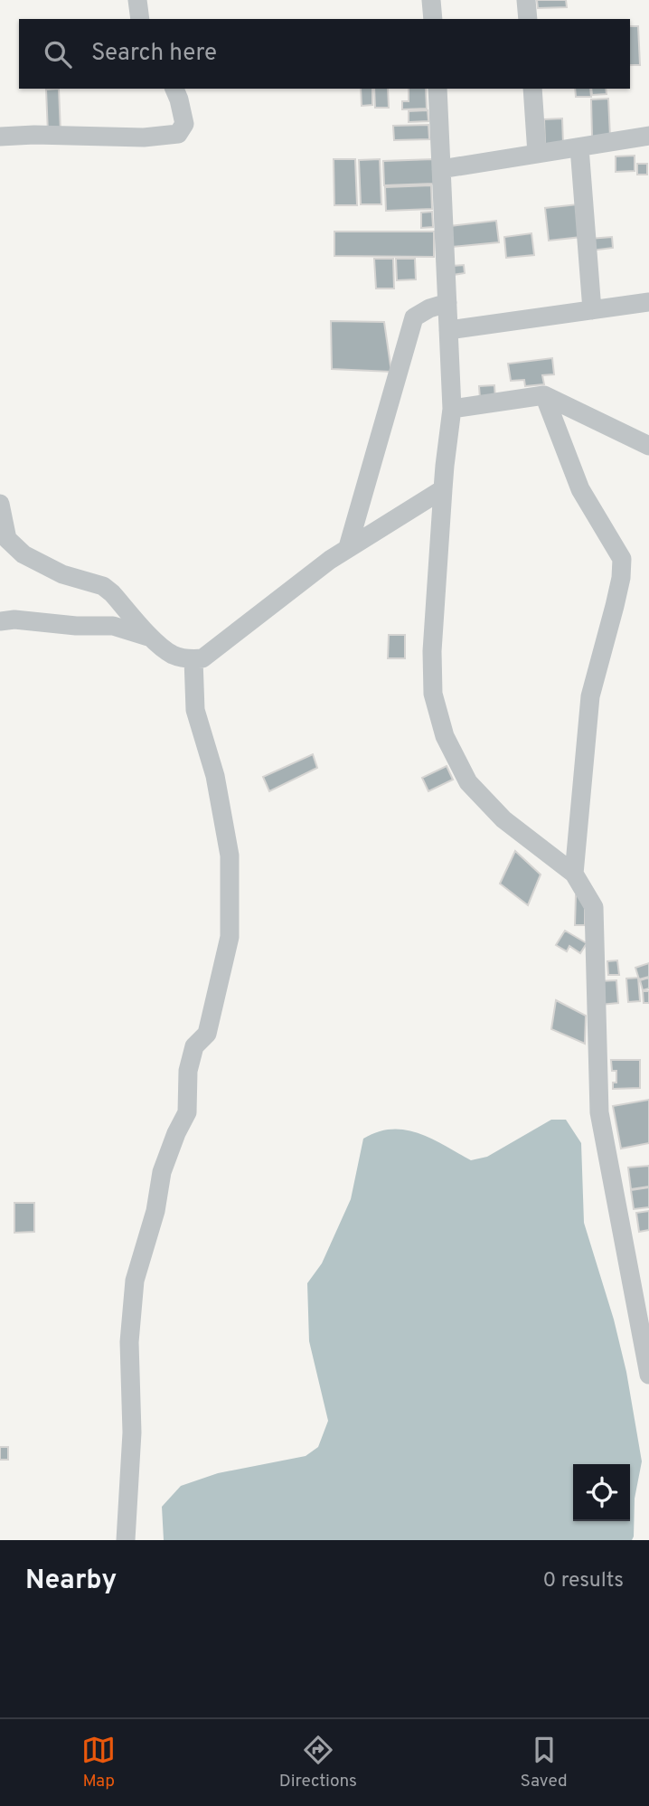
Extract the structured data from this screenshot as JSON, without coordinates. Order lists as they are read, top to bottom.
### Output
{
  "page": {
    "search": "Search here",
    "heading": ["Nearby", "0 results"],
    "nav": ["Map", "Directions", "Saved"]
  }
}
